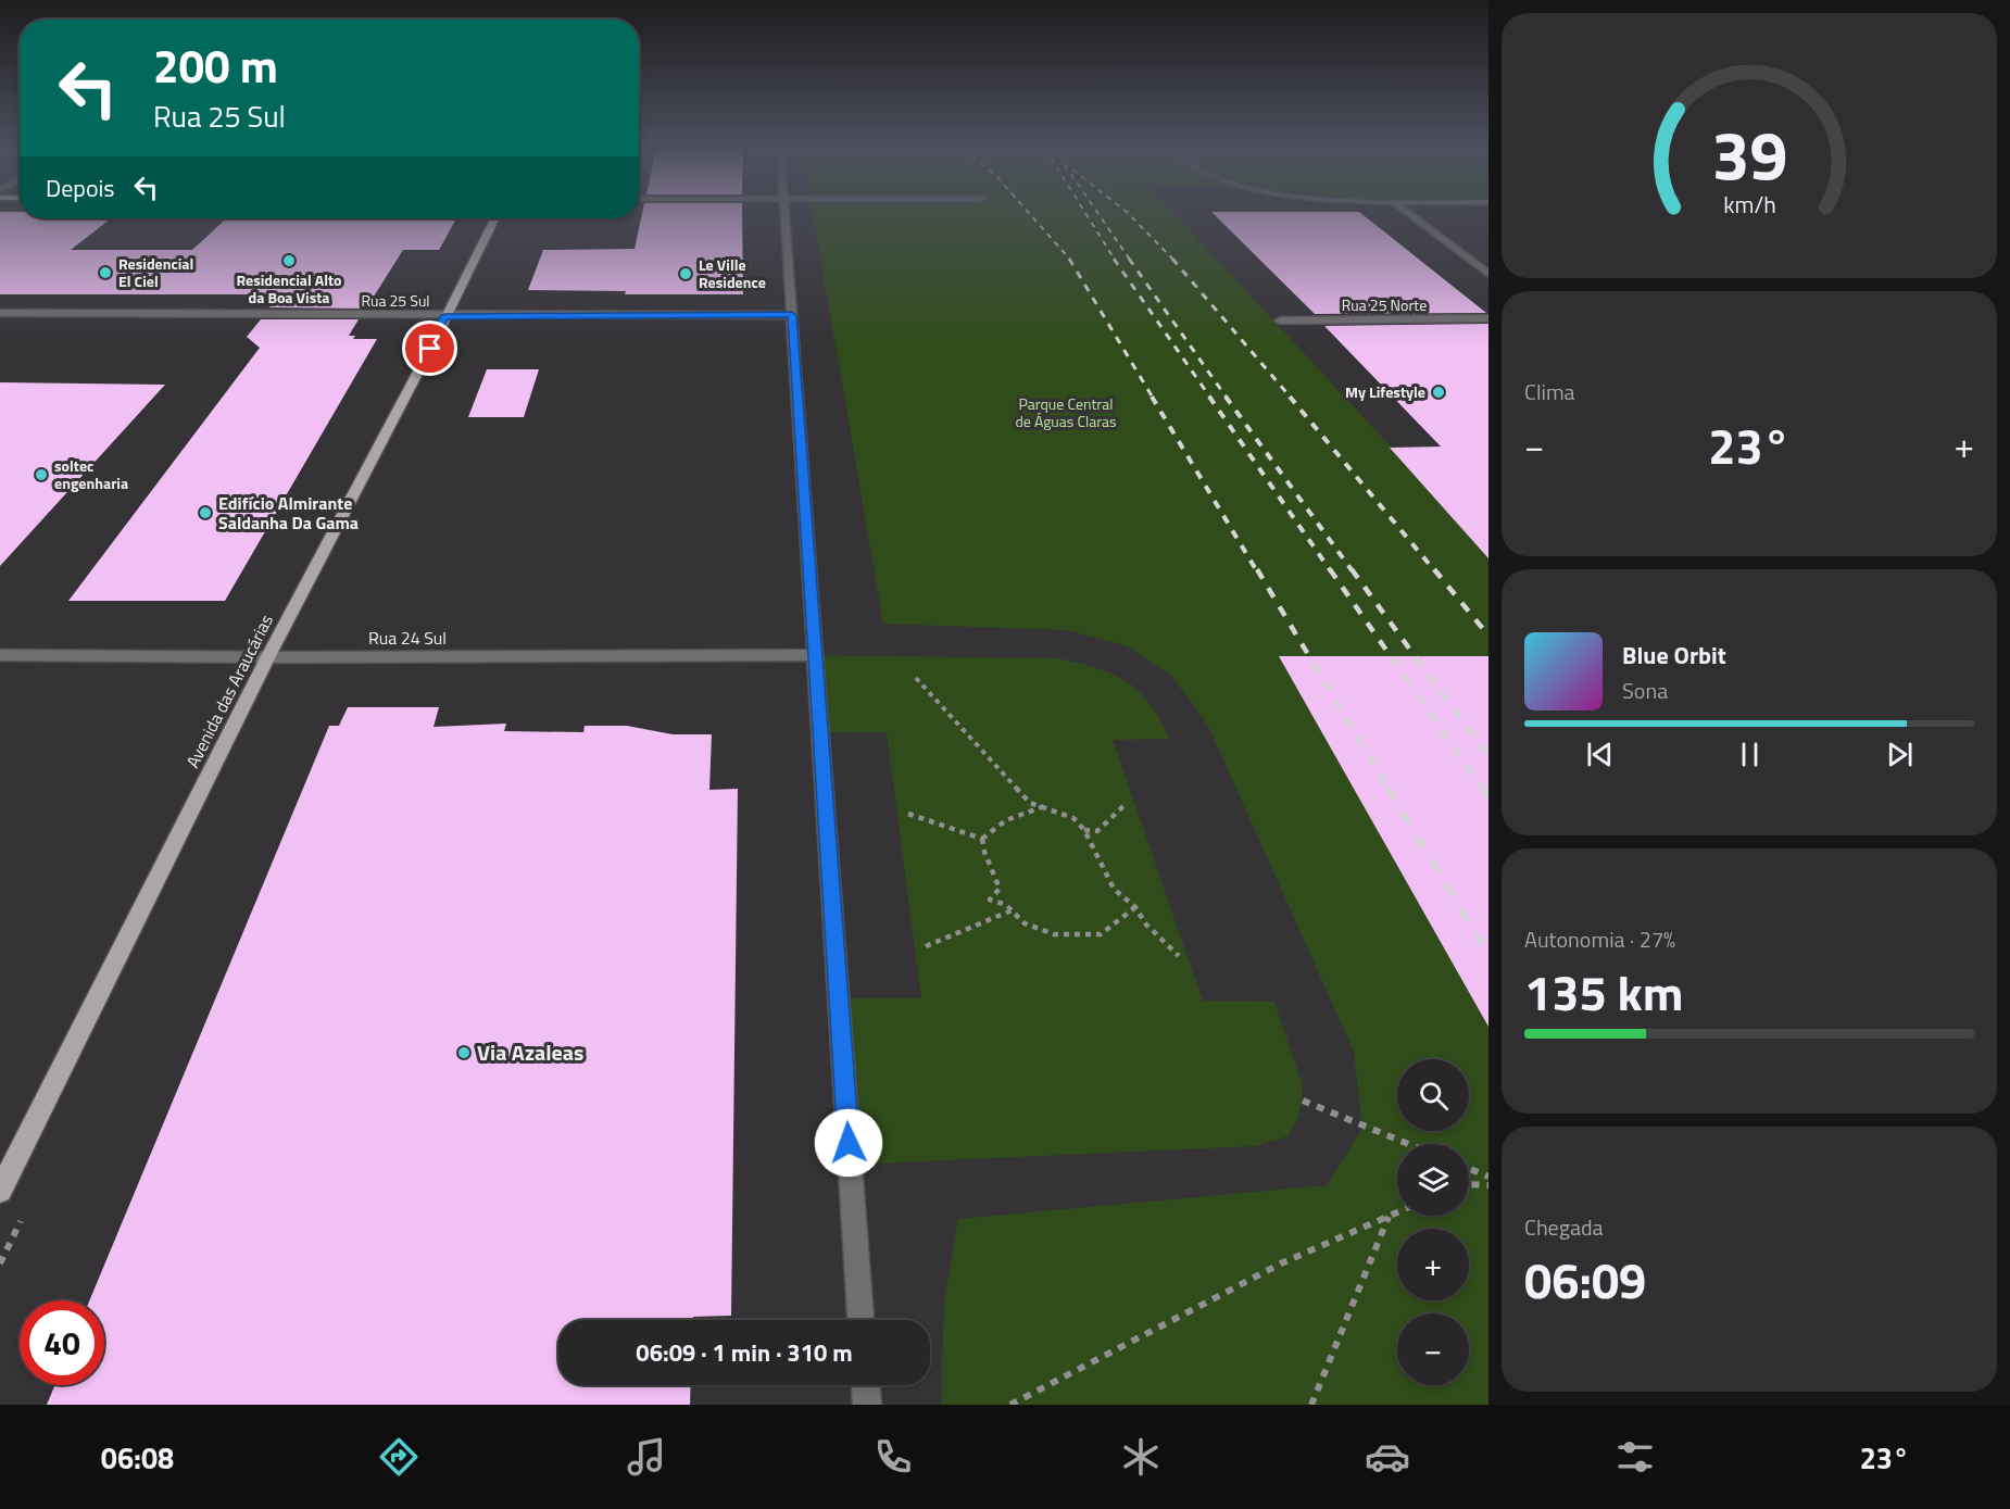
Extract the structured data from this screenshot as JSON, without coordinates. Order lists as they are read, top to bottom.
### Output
{
  "streets": {
    "main road": ["Avenida das Araucárias"],
    "street": ["Rua 25 Sul", "Rua 25 Norte", "Rua 24 Sul"]
  },
  "crossings": [
    ["Rua 25 Sul", "Avenida das Araucárias"],
    ["Rua 24 Sul", "Avenida das Araucárias"]
  ],
  "parks": ["Parque Central de Águas Claras"],
  "places": [
    "Residencial Alto da Boa Vista",
    "Residencial El Ciel",
    "Le Ville Residence",
    "My Lifestyle",
    "soltec engenharia",
    "Edifício Almirante Saldanha Da Gama",
    "Via Azaleas"
  ],
  "page": {
    "turn": ["200 m", "Rua 25 Sul"],
    "then": "Depois",
    "tile": [
      "Clima",
      ["Autonomia · 27%", "135 km"],
      ["Chegada", "06:09"]
    ],
    "heat": ["−", "23°", "+"],
    "song": ["Blue Orbit", "Sona"],
    "map_buttons": ["+", "−"],
    "limit": "40",
    "trip": "06:09 · 1 min · 310 m",
    "tabs": ["06:08", "23°"],
    "gauge": ["39", "km/h"]
  }
}
